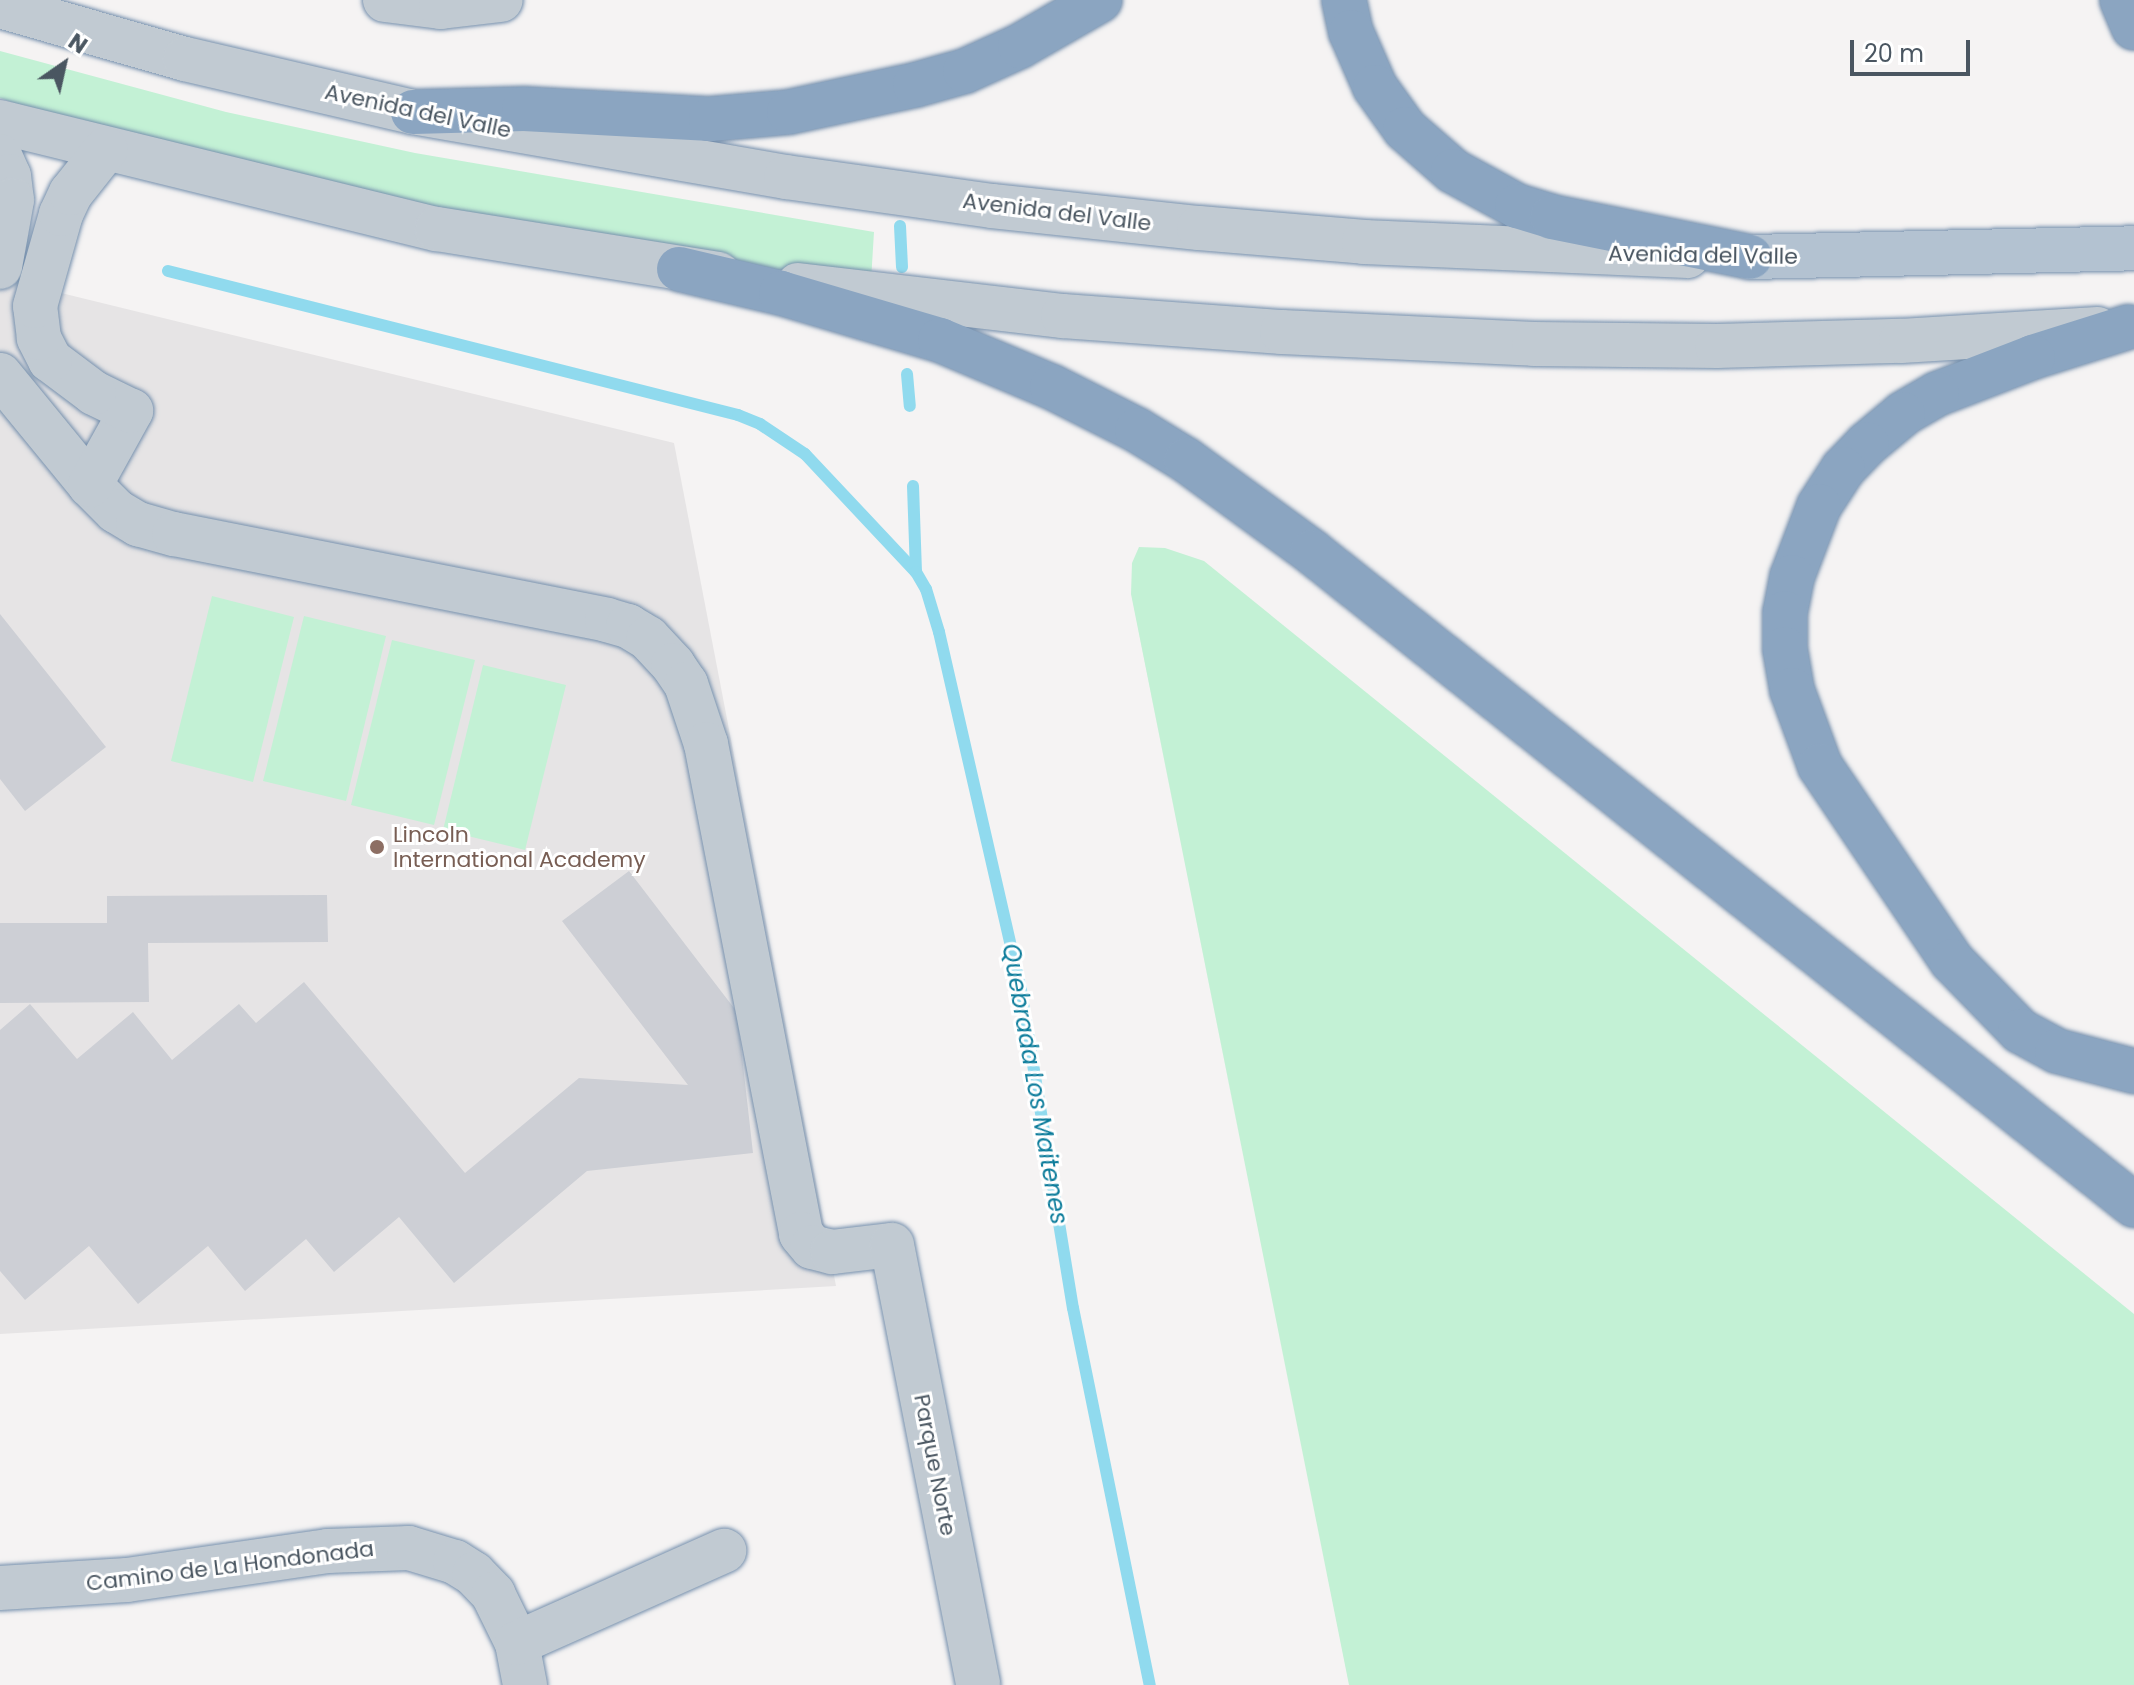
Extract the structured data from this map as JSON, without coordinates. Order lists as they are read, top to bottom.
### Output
{
  "streets": {
    "main road": ["Avenida del Valle"],
    "street": ["Parque Norte", "Camino de La Hondonada"]
  },
  "water": ["Quebrada Los Maitenes"],
  "places": ["Lincoln International Academy"],
  "scale_bar": "20 m",
  "north": "top right"
}
